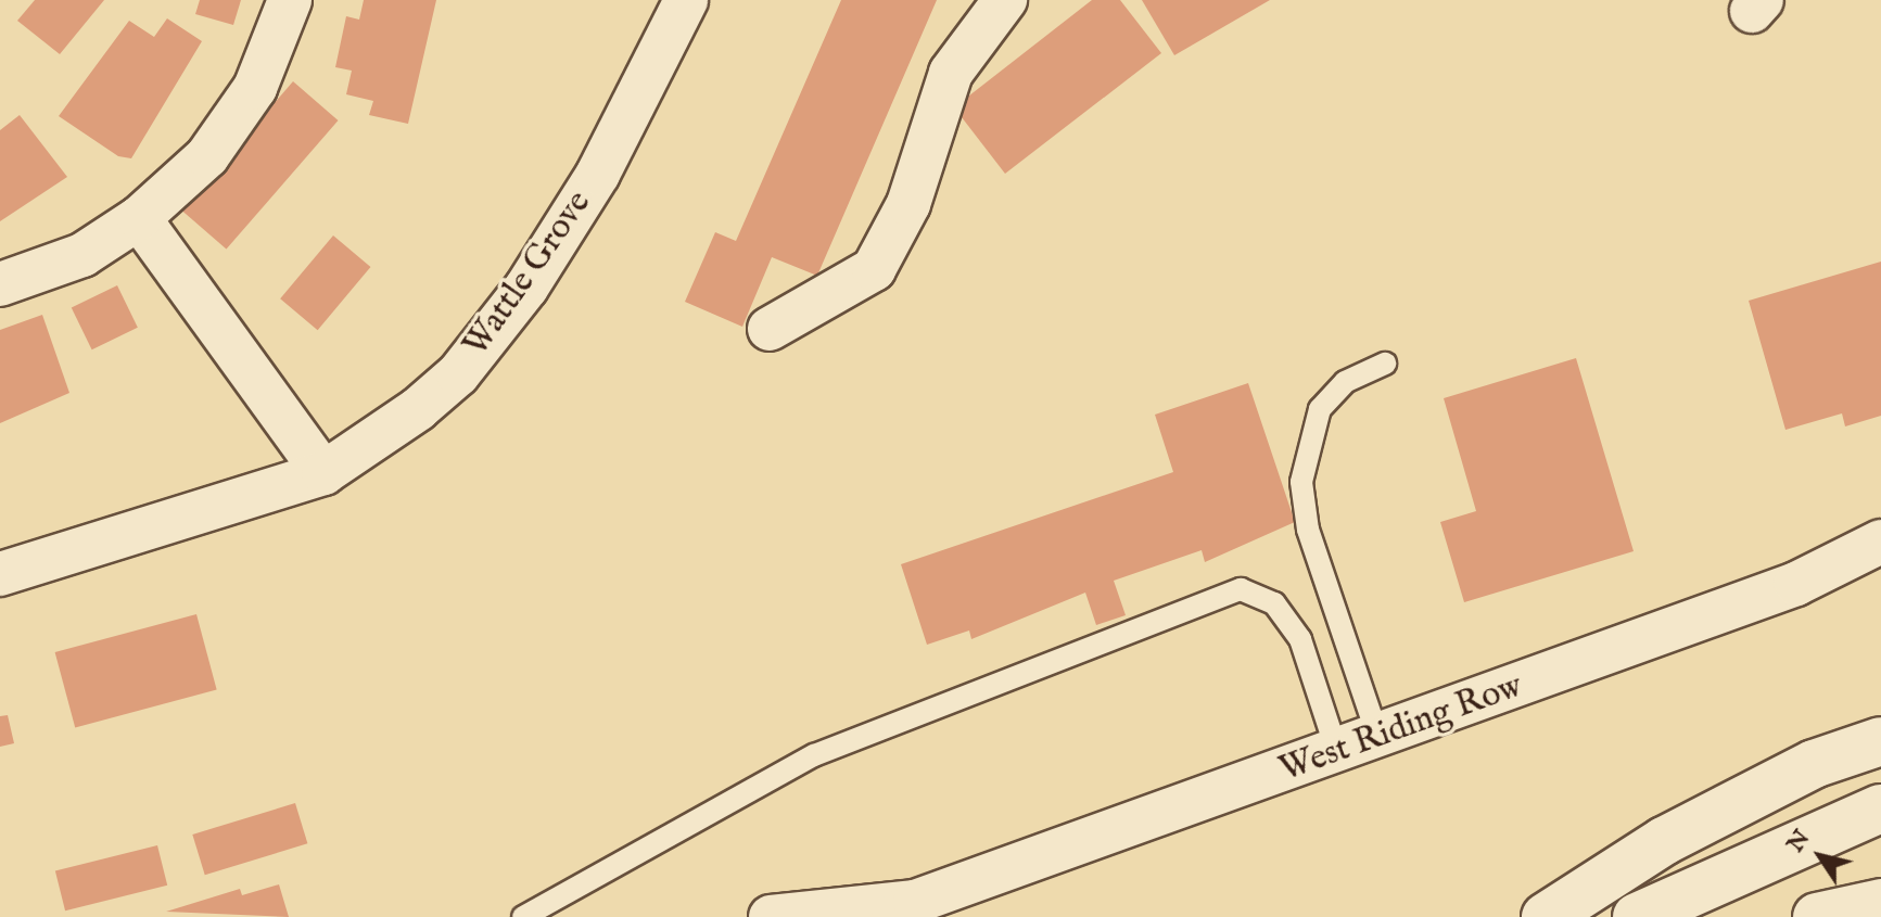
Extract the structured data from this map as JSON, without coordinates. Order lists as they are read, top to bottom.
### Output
{
  "streets": {
    "street": ["Wattle Grove", "West Riding Row"]
  },
  "north": "top left"
}
